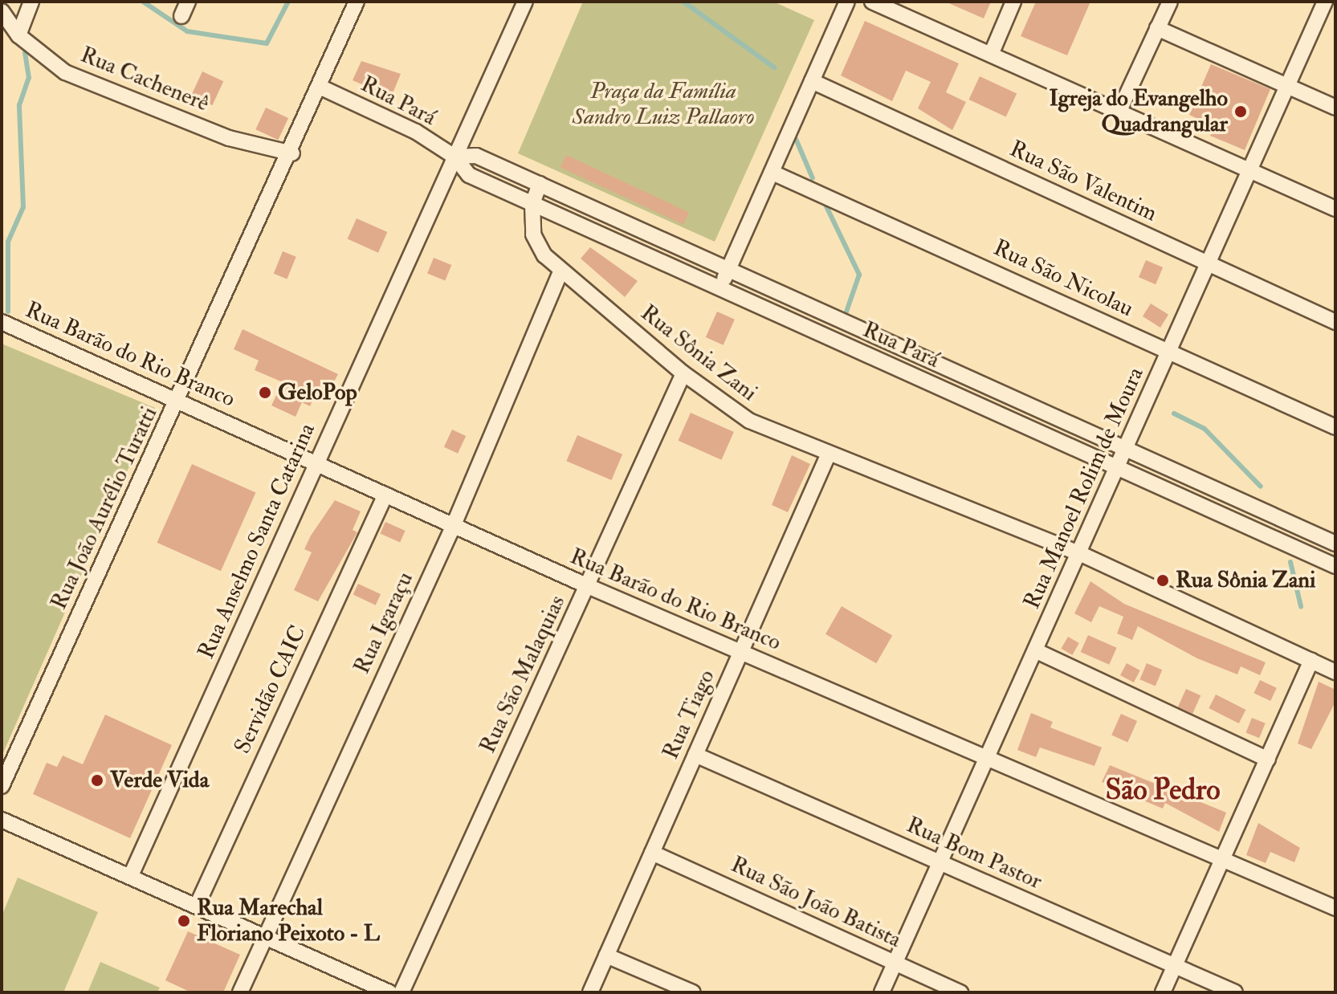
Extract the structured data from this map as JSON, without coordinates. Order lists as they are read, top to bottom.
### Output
{
  "streets": {
    "street": [
      "Rua Cachenerê",
      "Rua Pará",
      "Rua São Valentim",
      "Rua São Nicolau",
      "Rua Sônia Zani",
      "Rua Barão do Rio Branco",
      "Rua Manoel Rolim de Moura",
      "Rua João Aurélio Turatti",
      "Rua Anselmo Santa Catarina",
      "Rua Igaraçu",
      "Rua São Malaquias",
      "Servidão CAIC",
      "Rua Tiago",
      "Rua Bom Pastor",
      "Rua São João Batista"
    ]
  },
  "crossings": [
    ["Rua Cachenerê", "Rua João Aurélio Turatti"],
    ["Rua Pará", "Rua Sônia Zani"],
    ["Rua Pará", "Rua Manoel Rolim de Moura"],
    ["Rua Pará", "Rua João Aurélio Turatti"],
    ["Rua Pará", "Rua Anselmo Santa Catarina"],
    ["Rua São Valentim", "Rua Manoel Rolim de Moura"],
    ["Rua São Nicolau", "Rua Manoel Rolim de Moura"],
    ["Rua Sônia Zani", "Rua Manoel Rolim de Moura"],
    ["Rua Sônia Zani", "Rua Igaraçu"],
    ["Rua Sônia Zani", "Rua São Malaquias"],
    ["Rua Sônia Zani", "Rua Tiago"],
    ["Rua Barão do Rio Branco", "Rua Manoel Rolim de Moura"],
    ["Rua Barão do Rio Branco", "Rua João Aurélio Turatti"],
    ["Rua Barão do Rio Branco", "Rua Anselmo Santa Catarina"],
    ["Rua Barão do Rio Branco", "Rua Igaraçu"],
    ["Rua Barão do Rio Branco", "Rua São Malaquias"],
    ["Rua Barão do Rio Branco", "Servidão CAIC"],
    ["Rua Barão do Rio Branco", "Rua Tiago"],
    ["Rua Manoel Rolim de Moura", "Rua Bom Pastor"],
    ["Rua Manoel Rolim de Moura", "Rua São João Batista"],
    ["Rua Tiago", "Rua Bom Pastor"],
    ["Rua Tiago", "Rua São João Batista"]
  ],
  "districts": ["São Pedro"],
  "parks": ["Praça da Família Sandro Luiz Pallaoro"],
  "places": [
    "Igreja do Evangelho Quadrangular",
    "GeloPop",
    "Rua Sônia Zani",
    "Verde Vida",
    "Rua Marechal Floriano Peixoto - L"
  ]
}
